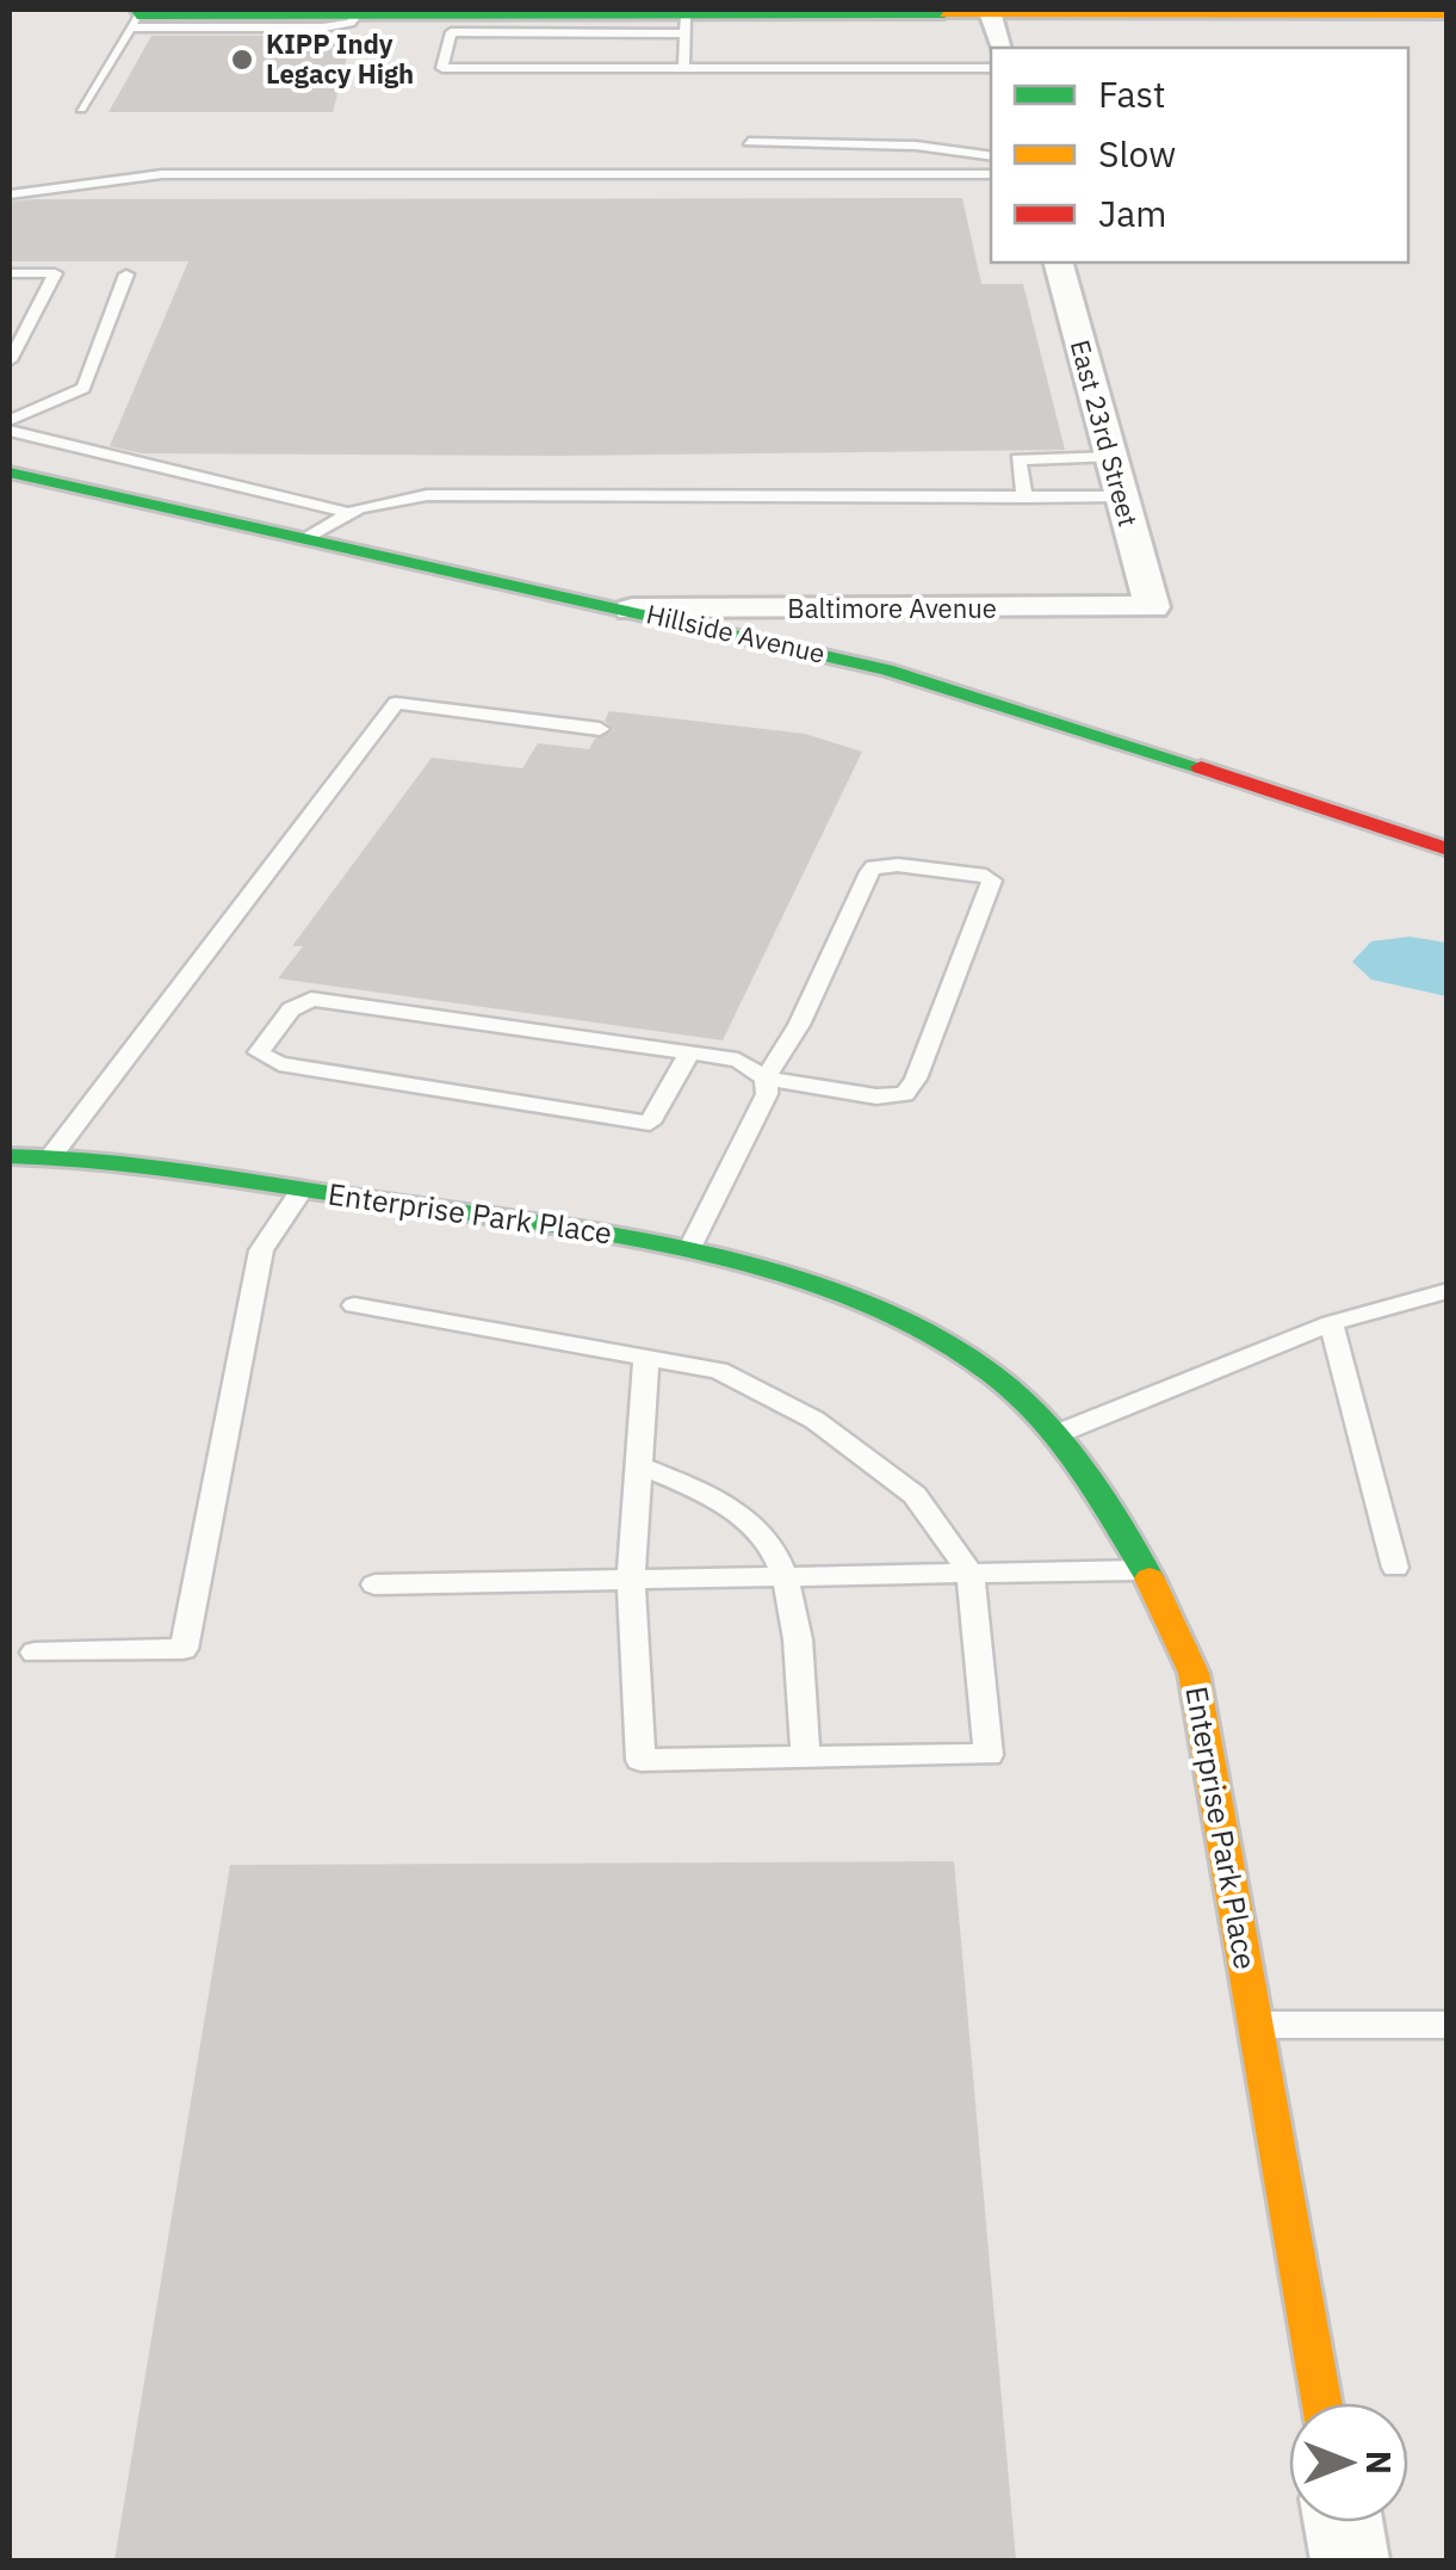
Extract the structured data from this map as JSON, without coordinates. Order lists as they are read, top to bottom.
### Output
{
  "streets": {
    "street": [
      "East 23rd Street",
      "Baltimore Avenue",
      "Hillside Avenue",
      "Enterprise Park Place"
    ]
  },
  "crossings": [
    ["East 23rd Street", "Baltimore Avenue"],
    ["Baltimore Avenue", "Hillside Avenue"]
  ],
  "places": ["KIPP Indy Legacy High"],
  "legend": ["Fast", "Slow", "Jam"],
  "north": "right"
}
